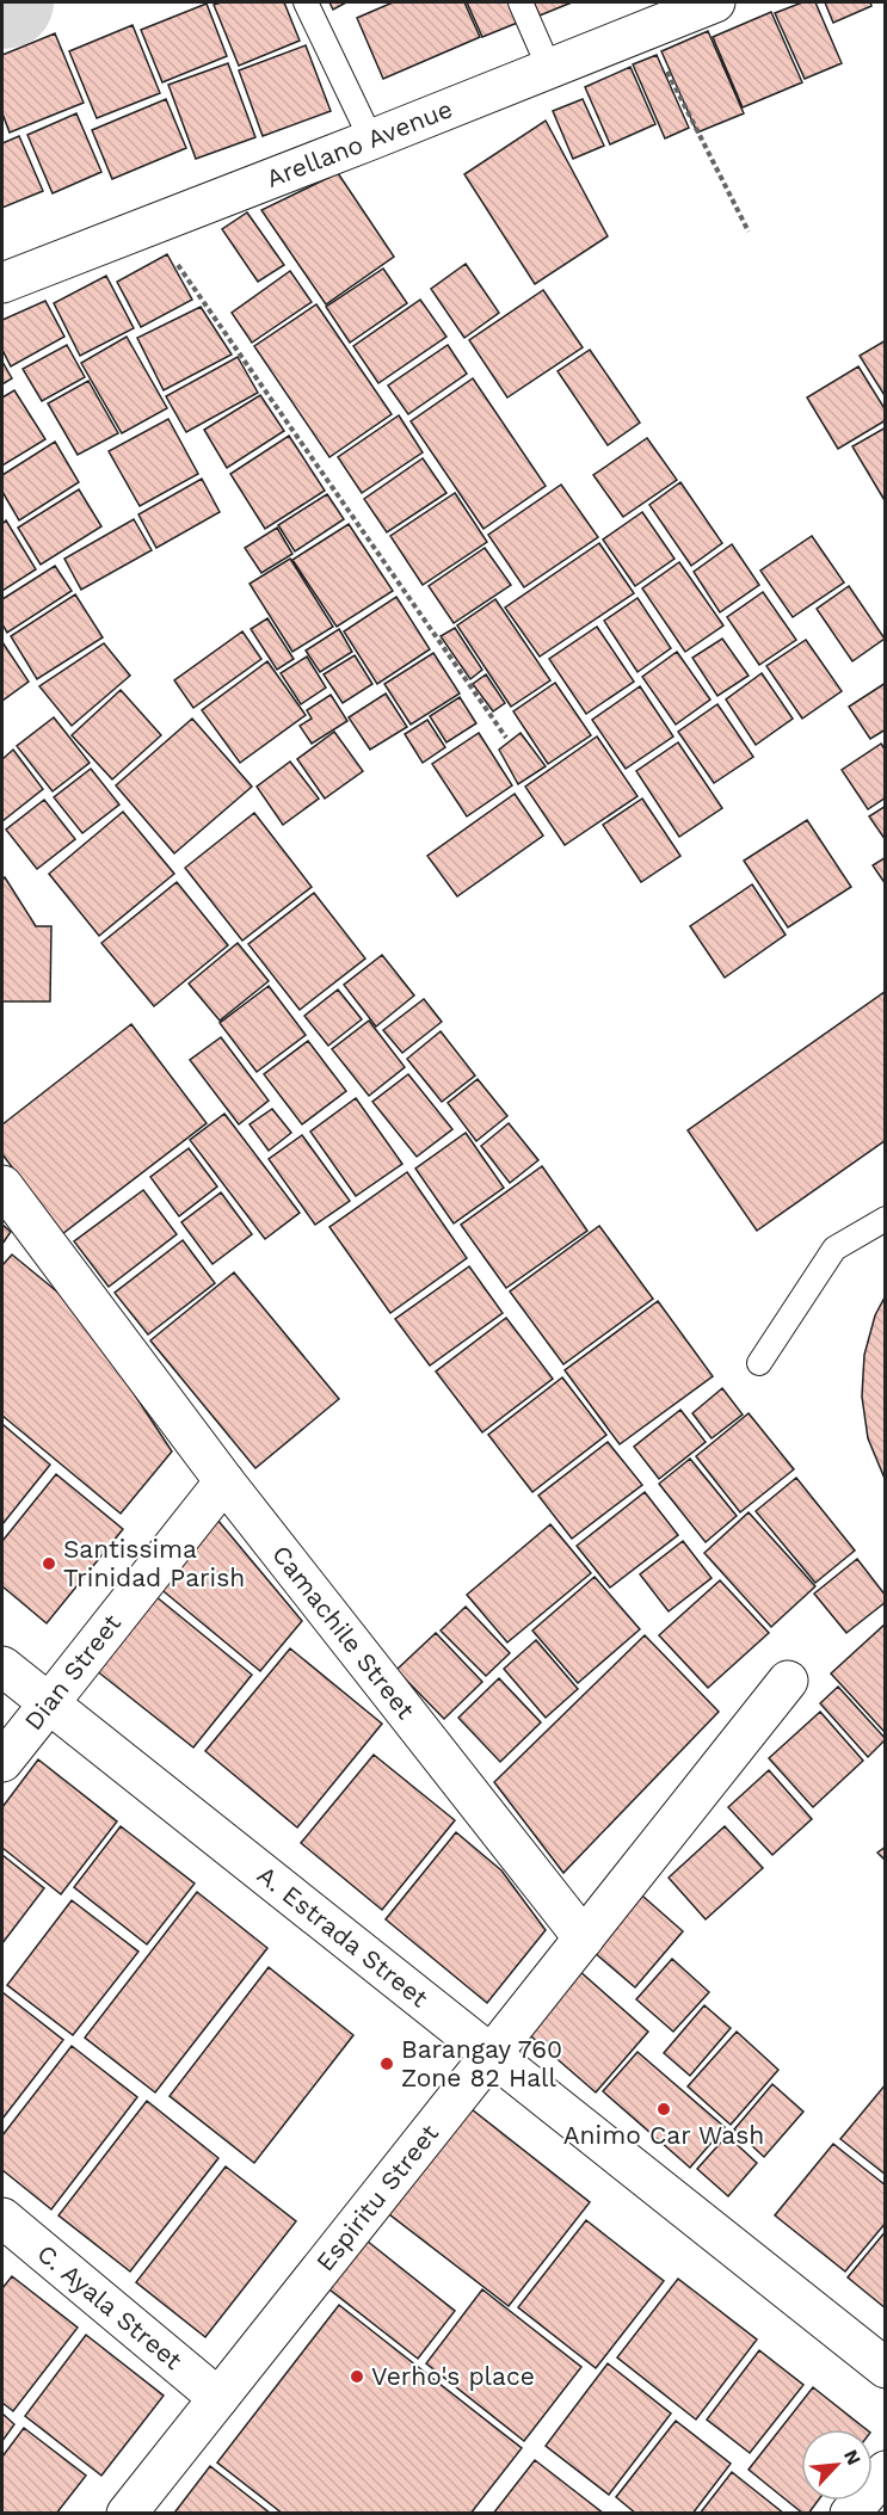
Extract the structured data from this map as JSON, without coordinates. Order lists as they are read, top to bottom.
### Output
{
  "streets": {
    "street": [
      "Arellano Avenue",
      "Camachile Street",
      "Dian Street",
      "A. Estrada Street",
      "Espiritu Street",
      "C. Ayala Street"
    ]
  },
  "crossings": [
    ["Camachile Street", "Dian Street"],
    ["Camachile Street", "Espiritu Street"],
    ["Dian Street", "A. Estrada Street"],
    ["A. Estrada Street", "Espiritu Street"],
    ["Espiritu Street", "C. Ayala Street"]
  ],
  "places": [
    "Santissima Trinidad Parish",
    "Barangay 760 Zone 82 Hall",
    "Animo Car Wash",
    "Verho's place"
  ],
  "north": "top right"
}
